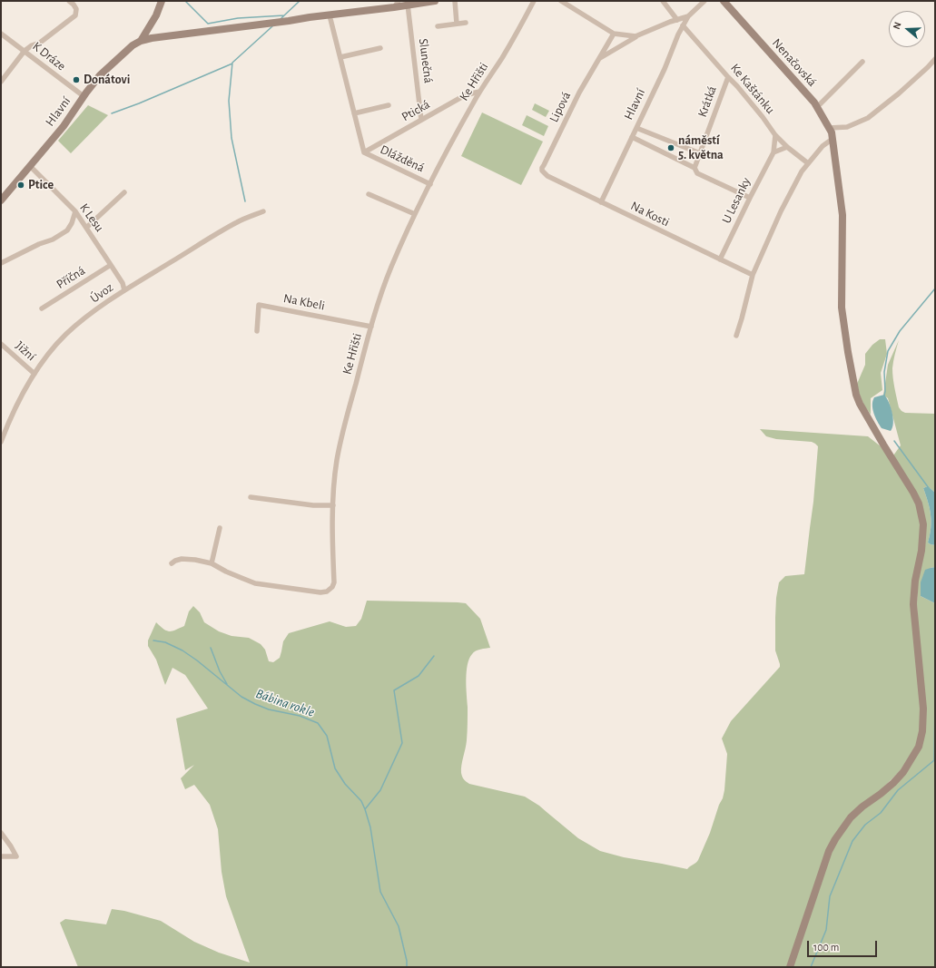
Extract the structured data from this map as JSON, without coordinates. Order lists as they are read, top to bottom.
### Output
{
  "streets": {
    "street": [
      "K Dráze",
      "Slunečná",
      "Nenačovská",
      "Ke Hřišti",
      "Ke Kaštánku",
      "Krátká",
      "Hlavní",
      "Lipová",
      "Ptická",
      "Dlážděná",
      "U Lesanky",
      "Na Kosti",
      "K Lesu",
      "Příčná",
      "Úvoz",
      "Na Kbeli",
      "Jižní"
    ]
  },
  "crossings": [
    ["K Dráze", "Hlavní"],
    ["Slunečná", "Hlavní"],
    ["Slunečná", "Ptická"],
    ["Ke Hřišti", "Ptická"],
    ["Ke Hřišti", "Dlážděná"],
    ["Ke Hřišti", "Na Kbeli"],
    ["Ke Kaštánku", "Krátká"],
    ["Ke Kaštánku", "Hlavní"],
    ["Ke Kaštánku", "U Lesanky"],
    ["Hlavní", "Lipová"],
    ["Hlavní", "Na Kosti"],
    ["Hlavní", "K Lesu"],
    ["Lipová", "Na Kosti"],
    ["Ptická", "Dlážděná"],
    ["U Lesanky", "Na Kosti"],
    ["K Lesu", "Příčná"],
    ["K Lesu", "Úvoz"],
    ["Úvoz", "Jižní"]
  ],
  "water": ["Bábina rokle"],
  "places": ["Donátovi", "náměstí 5. května", "Ptice"],
  "scale_bar": "100 m",
  "north": "left"
}
